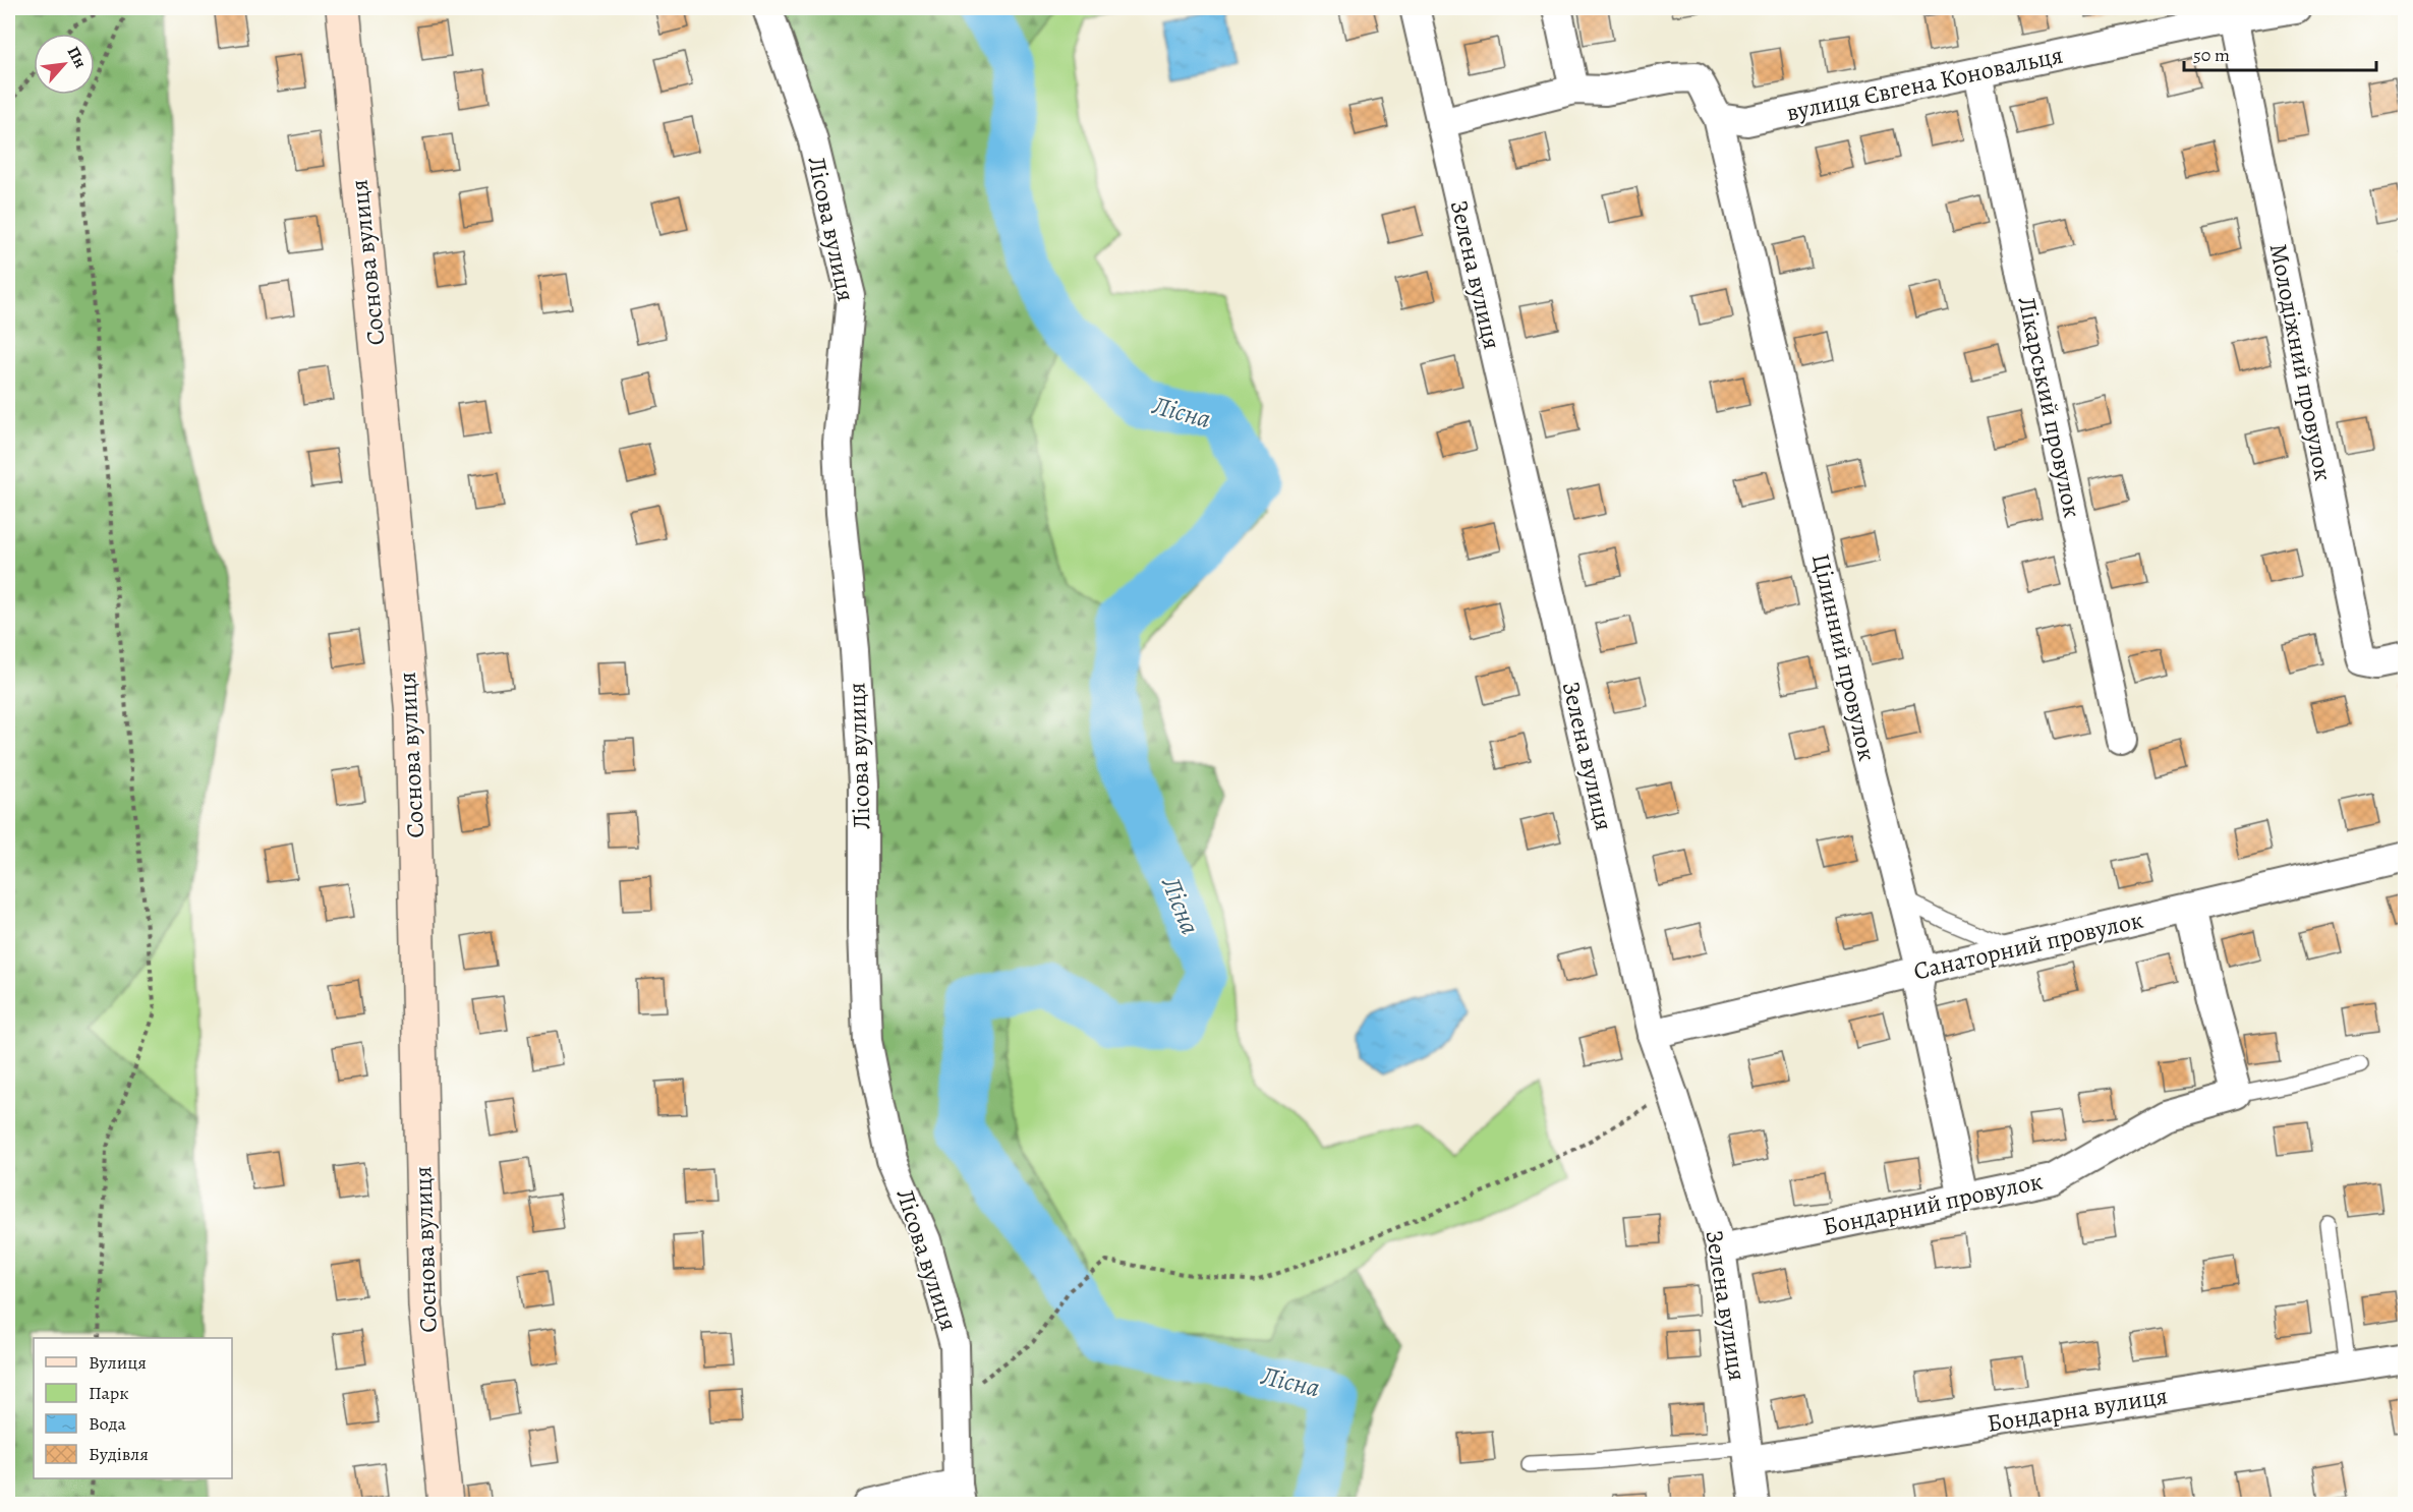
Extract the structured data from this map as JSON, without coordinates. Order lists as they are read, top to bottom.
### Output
{
  "streets": {
    "street": [
      "вулиця Євгена Коновальця",
      "Лісова вулиця",
      "Соснова вулиця",
      "Зелена вулиця",
      "Молодіжний провулок",
      "Лікарський провулок",
      "Цілинний провулок",
      "Санаторний провулок",
      "Бондарний провулок",
      "Бондарна вулиця"
    ]
  },
  "crossings": [
    ["вулиця Євгена Коновальця", "Молодіжний провулок"],
    ["вулиця Євгена Коновальця", "Лікарський провулок"],
    ["вулиця Євгена Коновальця", "Цілинний провулок"],
    ["Зелена вулиця", "Санаторний провулок"],
    ["Зелена вулиця", "Бондарний провулок"],
    ["Зелена вулиця", "Бондарна вулиця"],
    ["Цілинний провулок", "Санаторний провулок"],
    ["Цілинний провулок", "Бондарний провулок"]
  ],
  "water": ["Лісна"],
  "legend": [
    "Вулиця",
    "Парк",
    "Вода",
    "Будівля"
  ],
  "scale_bar": "50 m",
  "north": "top right"
}
